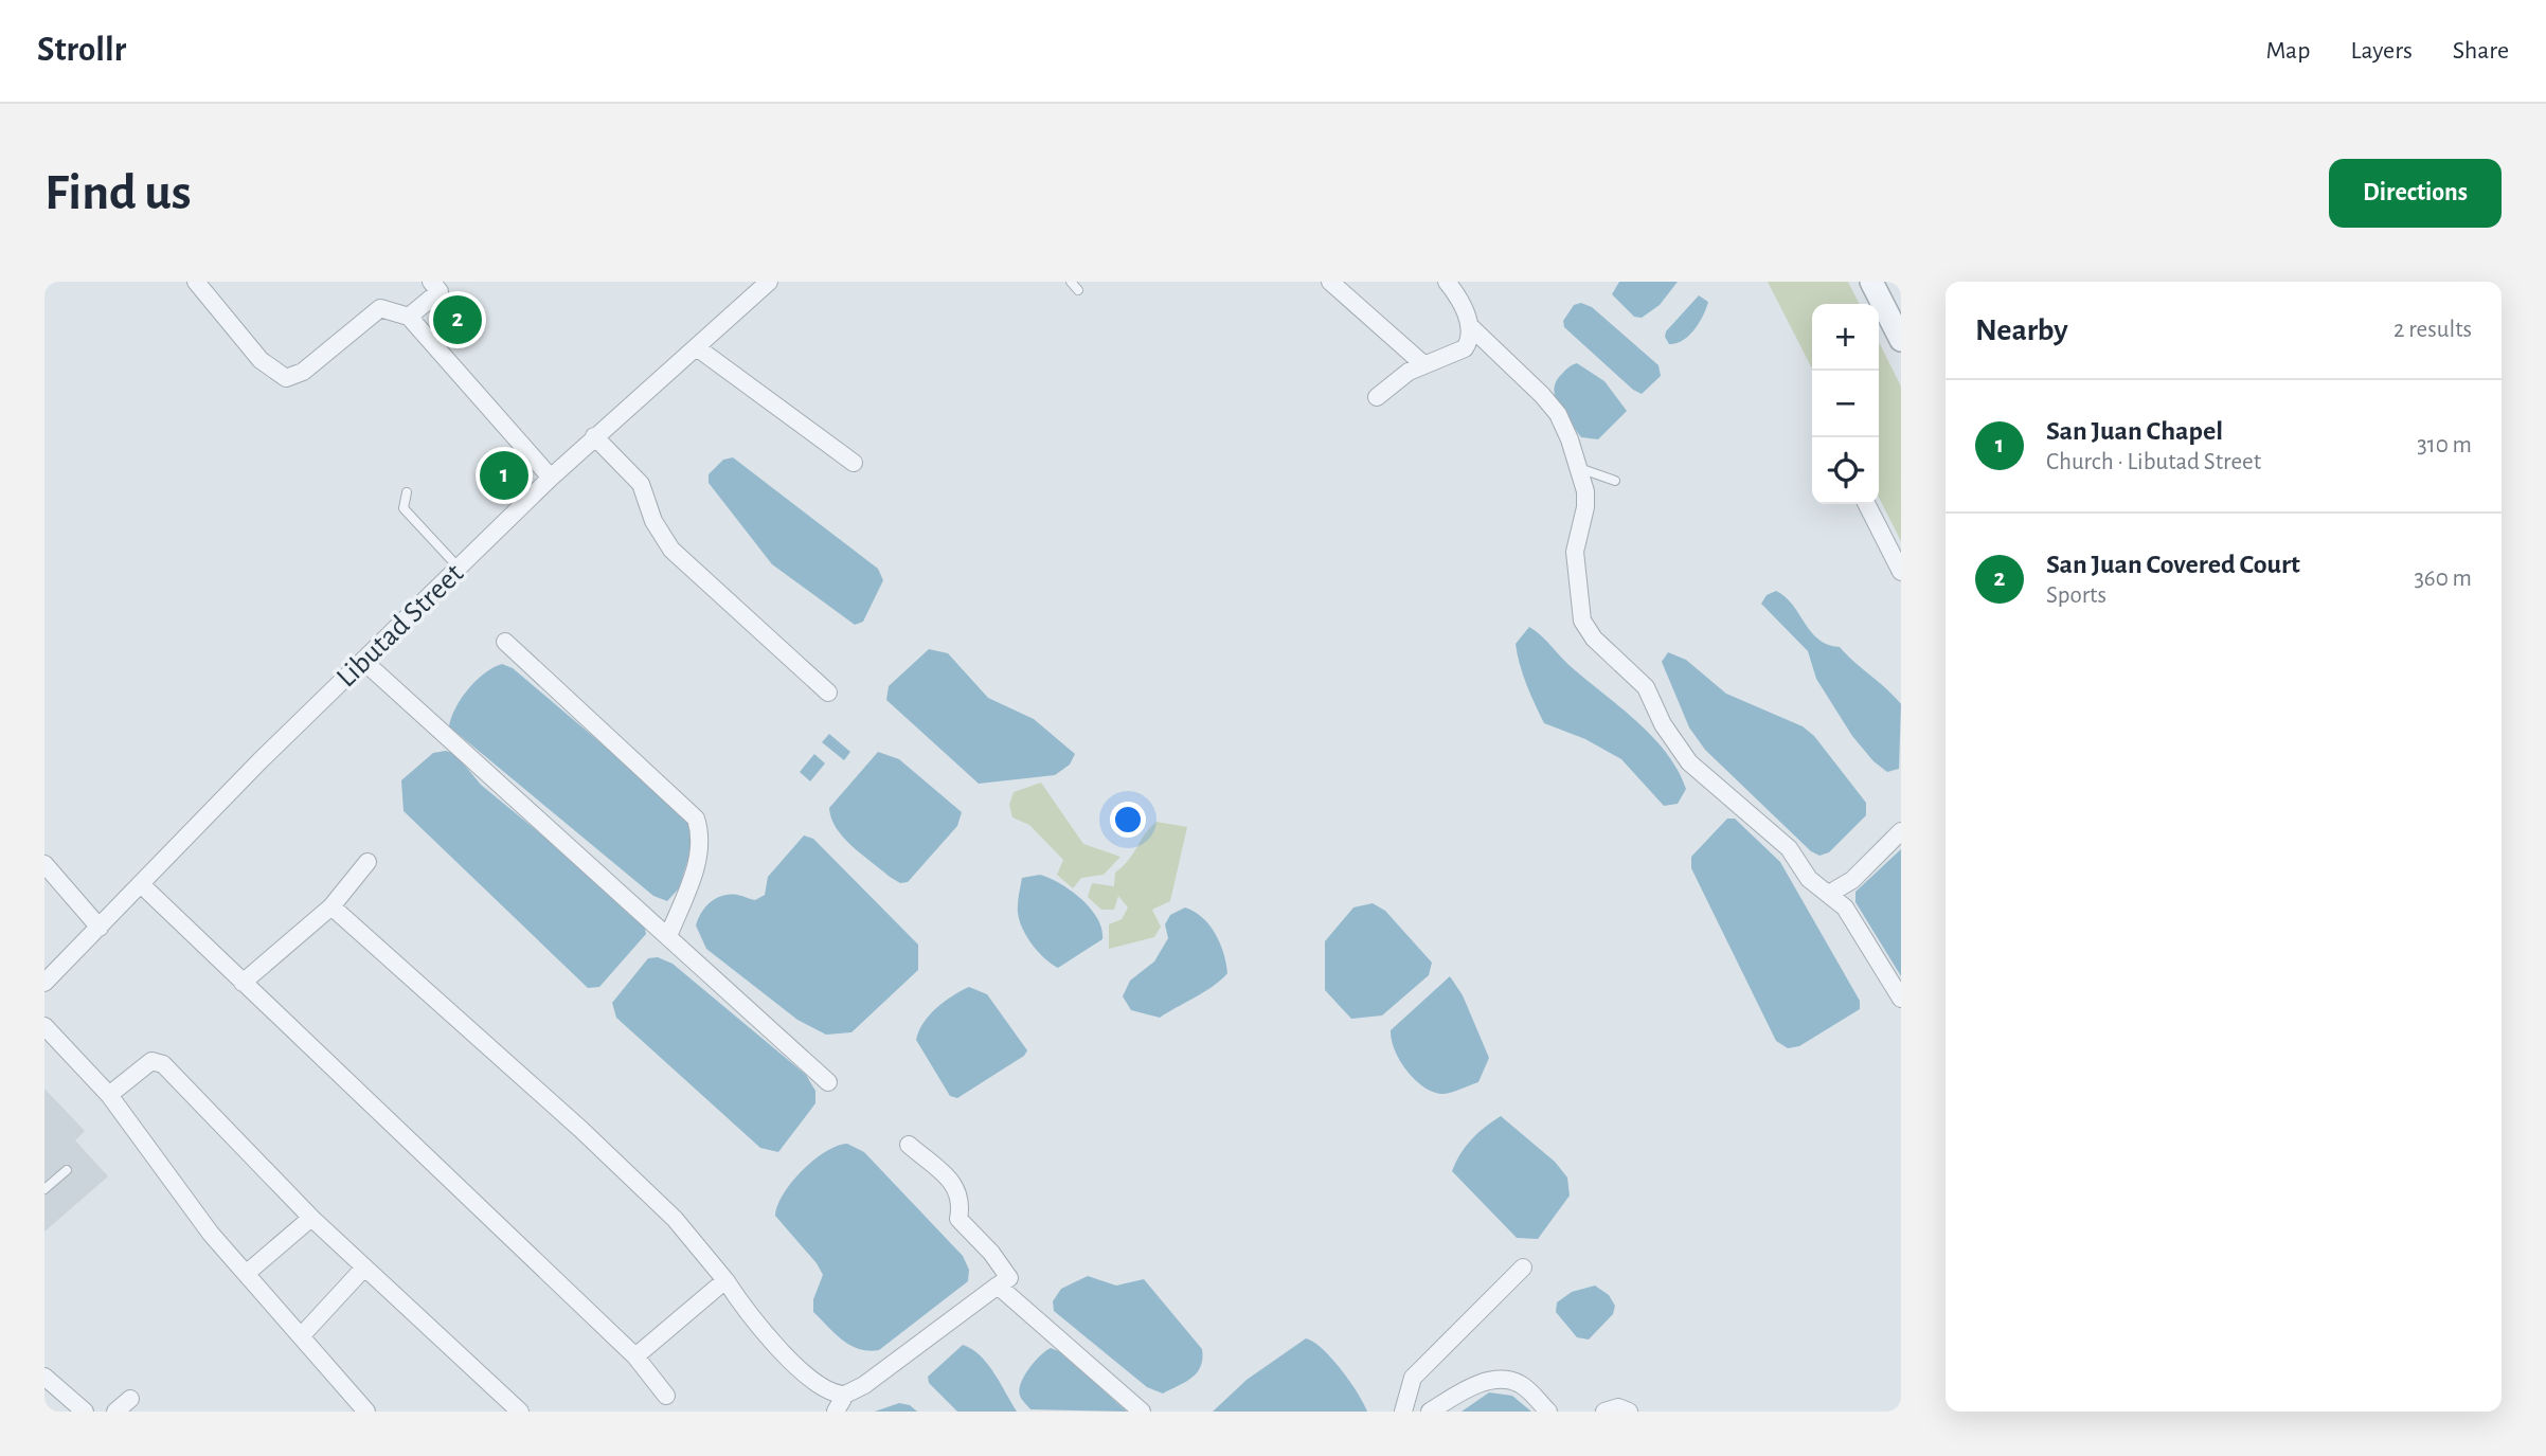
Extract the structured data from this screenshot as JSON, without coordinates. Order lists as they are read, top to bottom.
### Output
{
  "streets": {
    "street": ["Libutad Street"]
  },
  "page": {
    "header": "Strollr",
    "nav": ["Map", "Layers", "Share"],
    "buttons": "Directions",
    "title": "Find us",
    "heading": ["Nearby", "2 results"],
    "pins": ["2", "1"],
    "map_buttons": ["+", "−"],
    "list": [
      {
        "mark": "1",
        "name": "San Juan Chapel",
        "note": "Church · Libutad Street",
        "value": "310 m"
      },
      {
        "mark": "2",
        "name": "San Juan Covered Court",
        "note": "Sports",
        "value": "360 m"
      }
    ]
  }
}
